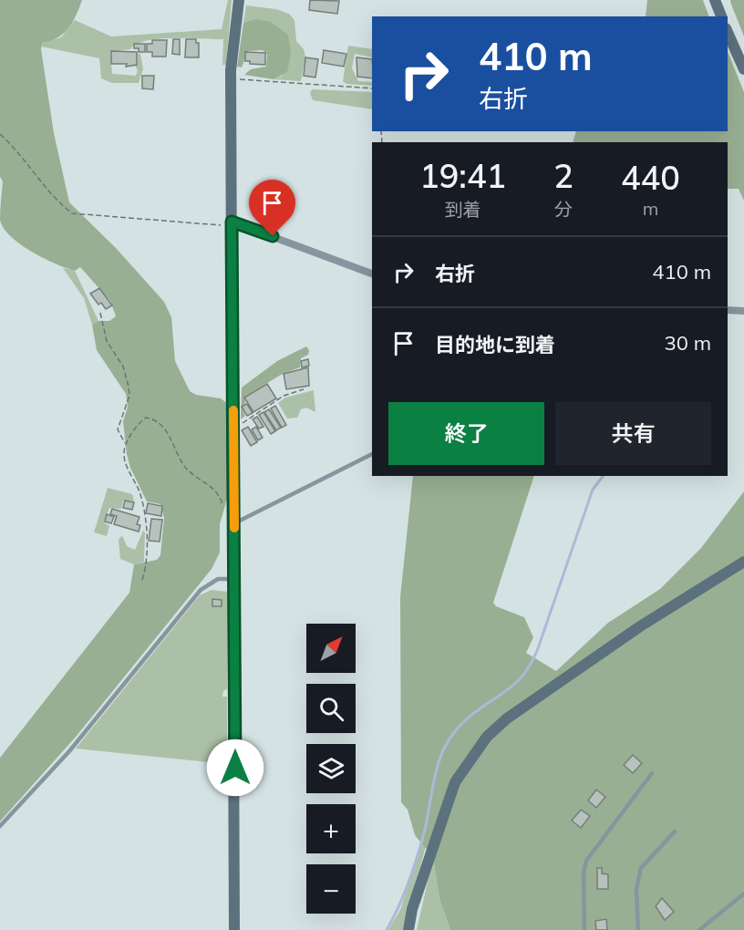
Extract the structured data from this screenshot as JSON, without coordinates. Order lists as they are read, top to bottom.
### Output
{
  "north": "top right",
  "page": {
    "turn": ["410 m", "右折"],
    "eta": [
      "19:41",
      "到着",
      "2",
      "分",
      "440",
      "m"
    ],
    "list": [
      {
        "name": "右折",
        "value": "410 m"
      },
      {
        "name": "目的地に到着",
        "value": "30 m"
      }
    ],
    "buttons": ["終了", "共有"],
    "map_buttons": ["+", "−"]
  }
}
